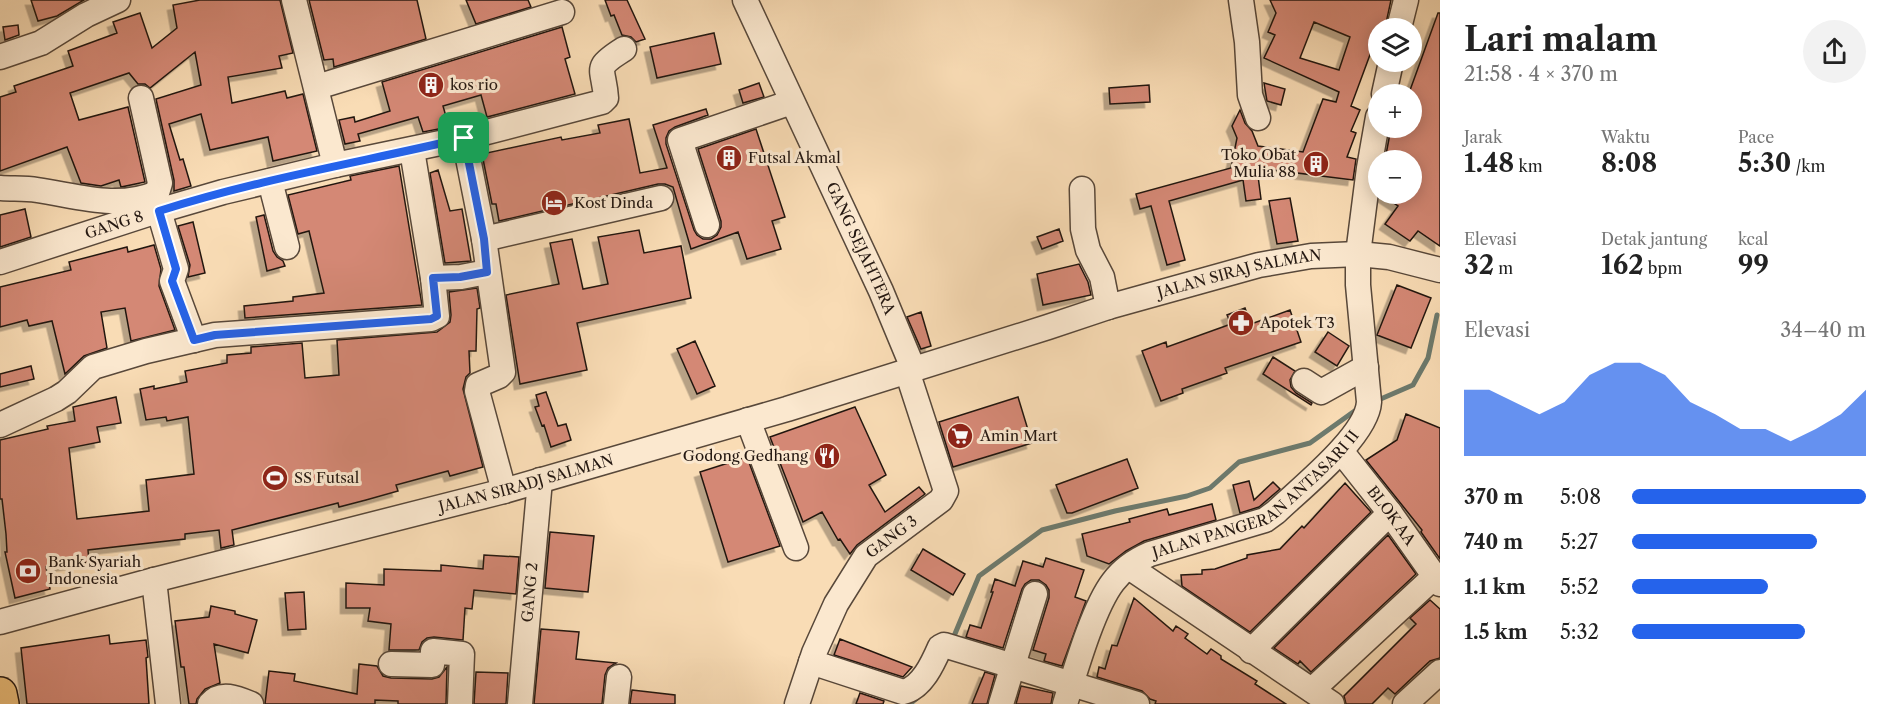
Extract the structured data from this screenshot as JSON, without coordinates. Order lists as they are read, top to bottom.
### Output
{
  "streets": {
    "street": [
      "GANG 8",
      "GANG SEJAHTERA",
      "JALAN SIRAJ SALMAN",
      "JALAN SIRADJ SALMAN",
      "JALAN PANGERAN ANTASARI II",
      "BLOK AA",
      "GANG 3",
      "GANG 2"
    ]
  },
  "crossings": [
    ["GANG SEJAHTERA", "JALAN SIRADJ SALMAN"],
    ["GANG SEJAHTERA", "GANG 3"],
    ["JALAN SIRAJ SALMAN", "JALAN SIRADJ SALMAN"],
    ["JALAN SIRAJ SALMAN", "JALAN PANGERAN ANTASARI II"],
    ["JALAN SIRADJ SALMAN", "GANG 3"],
    ["JALAN SIRADJ SALMAN", "GANG 2"],
    ["JALAN PANGERAN ANTASARI II", "BLOK AA"]
  ],
  "places": {
    "building": ["kos rio", "Futsal Akmal", "Toko Obat Mulia 88"],
    "hotel": ["Kost Dinda"],
    "pharmacy": ["Apotek T3"],
    "supermarket": ["Amin Mart"],
    "restaurant": ["Godong Gedhang"],
    "sports": ["SS Futsal"],
    "bank": ["Bank Syariah Indonesia"]
  },
  "page": {
    "heading": ["Lari malam", "21:58 · 4 × 370 m"],
    "map_buttons": ["+", "−"],
    "stats": [
      ["Jarak", "1.48 km"],
      ["Waktu", "8:08"],
      ["Pace", "5:30 /km"],
      ["Elevasi", "32 m"],
      ["Detak jantung", "162 bpm"],
      ["kcal", "99"]
    ],
    "chart": ["Elevasi", "34–40 m"],
    "list": [
      {
        "name": "370 m",
        "note": "5:08"
      },
      {
        "name": "740 m",
        "note": "5:27"
      },
      {
        "name": "1.1 km",
        "note": "5:52"
      },
      {
        "name": "1.5 km",
        "note": "5:32"
      }
    ]
  }
}
